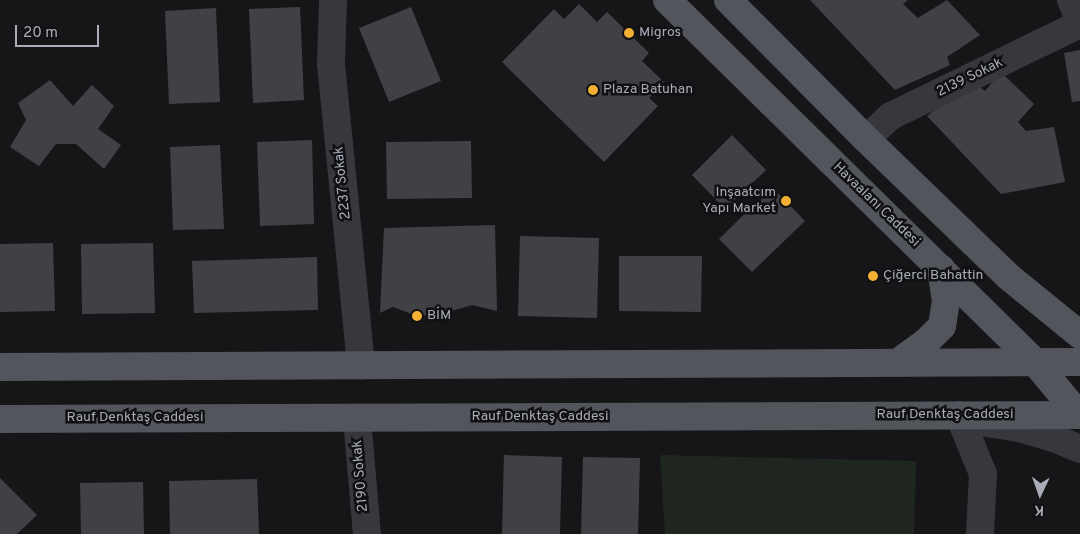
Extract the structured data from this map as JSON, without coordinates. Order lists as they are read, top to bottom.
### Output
{
  "streets": {
    "main road": ["Havaalanı Caddesi", "Rauf Denktaş Caddesi"],
    "street": ["2139 Sokak", "2237 Sokak", "2190 Sokak"]
  },
  "crossings": [
    ["Havaalanı Caddesi", "Rauf Denktaş Caddesi"],
    ["Rauf Denktaş Caddesi", "2190 Sokak"]
  ],
  "places": [
    "Migros",
    "Plaza Batuhan",
    "Inşaatcım Yapı Market",
    "Çiğerci Bahattin",
    "BİM"
  ],
  "scale_bar": "20 m",
  "north": "bottom"
}
